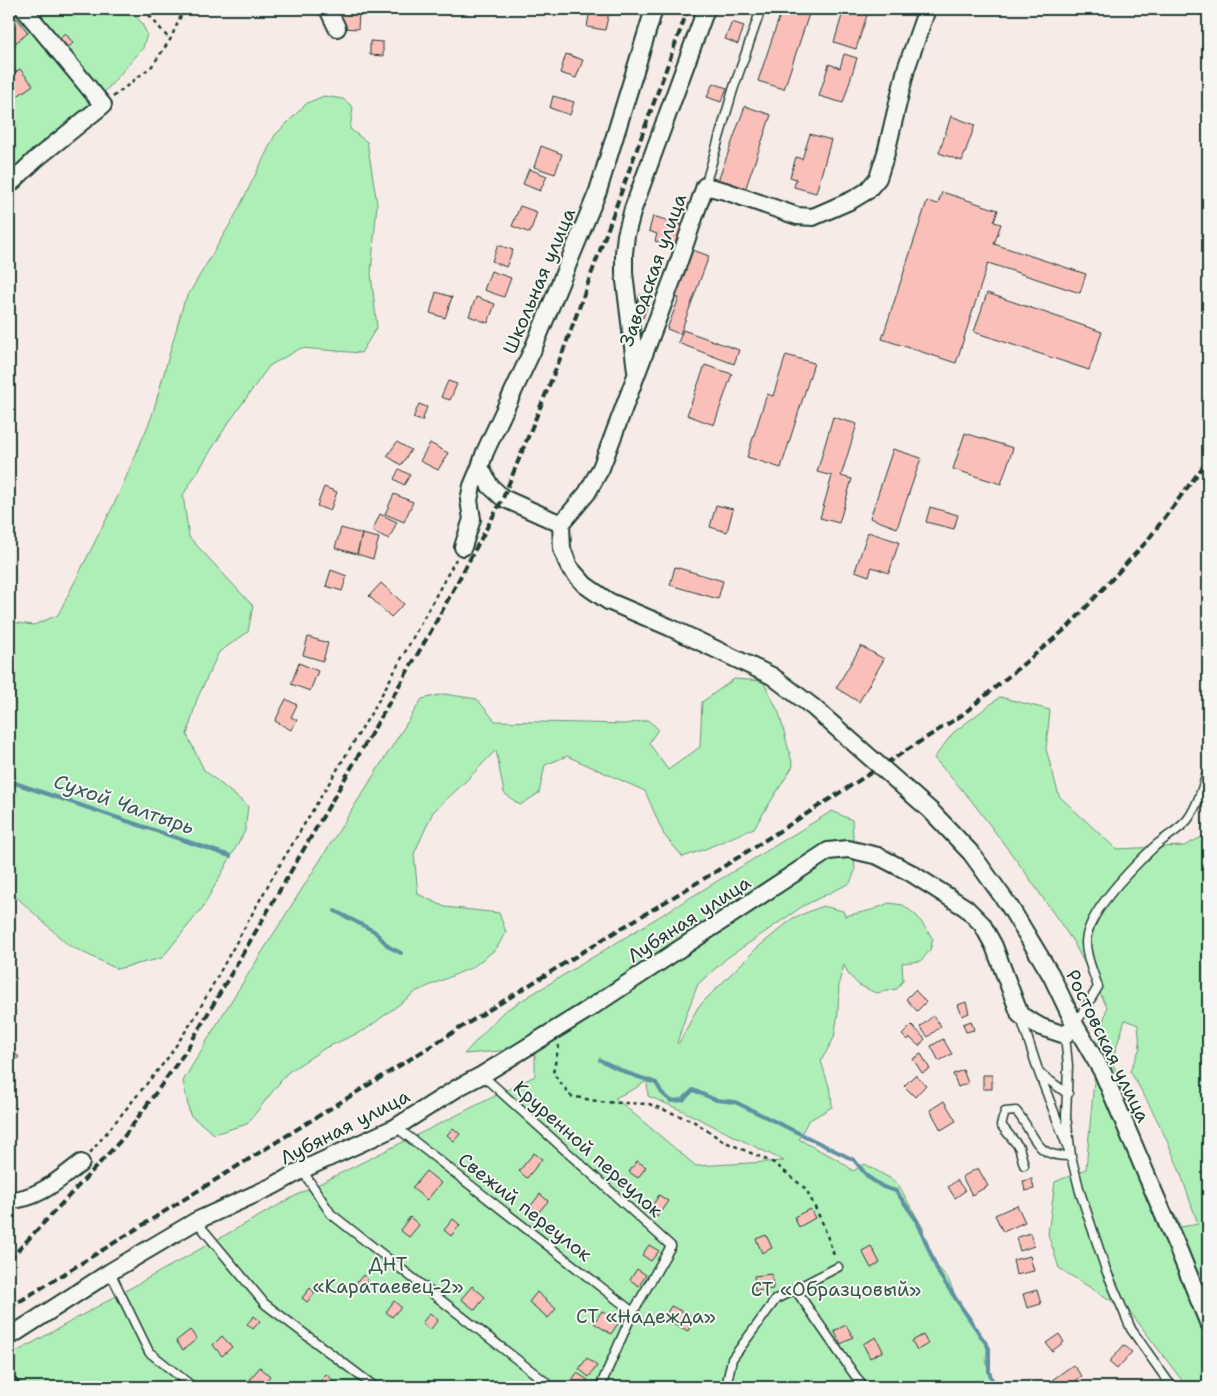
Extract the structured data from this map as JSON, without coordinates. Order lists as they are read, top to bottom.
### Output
{
  "streets": {
    "street": [
      "Заводская улица",
      "Школьная улица",
      "Лубяная улица",
      "Ростовская улица"
    ],
    "lane": ["Круренной переулок", "Свежий переулок"]
  },
  "crossings": [
    ["Заводская улица", "Ростовская улица"],
    ["Лубяная улица", "Круренной переулок"],
    ["Лубяная улица", "Свежий переулок"],
    ["Круренной переулок", "Свежий переулок"]
  ],
  "water": ["Сухой Чалтырь"],
  "parks": ["ДНТ «Каратаевец-2»", "СТ «Образцовый»", "СТ «Надежда»"]
}
